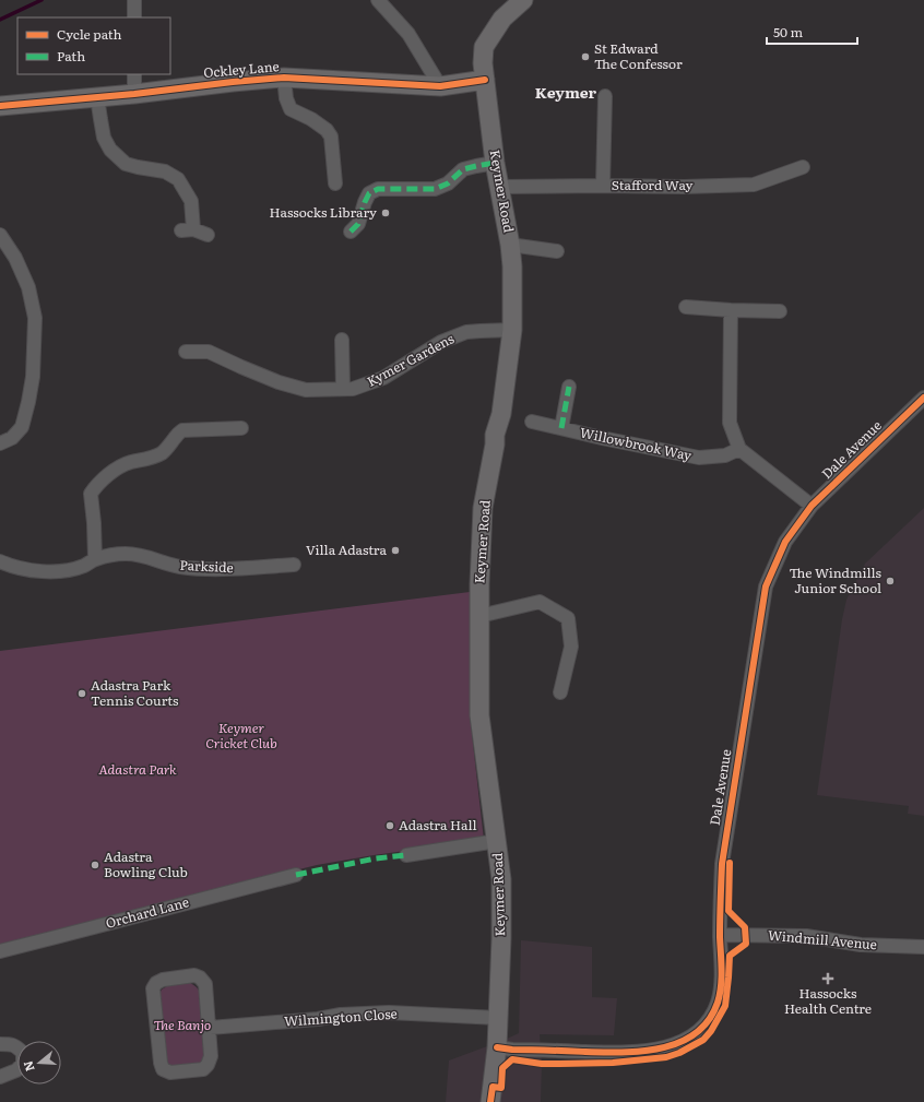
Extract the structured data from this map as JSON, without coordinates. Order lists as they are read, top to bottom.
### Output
{
  "streets": {
    "main road": ["Ockley Lane", "Keymer Road"],
    "street": [
      "Stafford Way",
      "Kymer Gardens",
      "Willowbrook Way",
      "Dale Avenue",
      "Parkside",
      "Orchard Lane",
      "Windmill Avenue",
      "Wilmington Close"
    ]
  },
  "crossings": [
    ["Ockley Lane", "Keymer Road"],
    ["Stafford Way", "Keymer Road"],
    ["Keymer Road", "Kymer Gardens"],
    ["Keymer Road", "Dale Avenue"],
    ["Keymer Road", "Wilmington Close"],
    ["Dale Avenue", "Windmill Avenue"]
  ],
  "districts": ["Keymer"],
  "parks": ["Keymer Cricket Club", "Adastra Park", "The Banjo"],
  "places": {
    "other": [
      "St Edward The Confessor",
      "Hassocks Library",
      "Villa Adastra",
      "The Windmills Junior School",
      "Adastra Park Tennis Courts",
      "Adastra Hall",
      "Adastra Bowling Club"
    ],
    "health": ["Hassocks Health Centre"]
  },
  "legend": ["Cycle path", "Path"],
  "scale_bar": "50 m",
  "north": "left"
}
